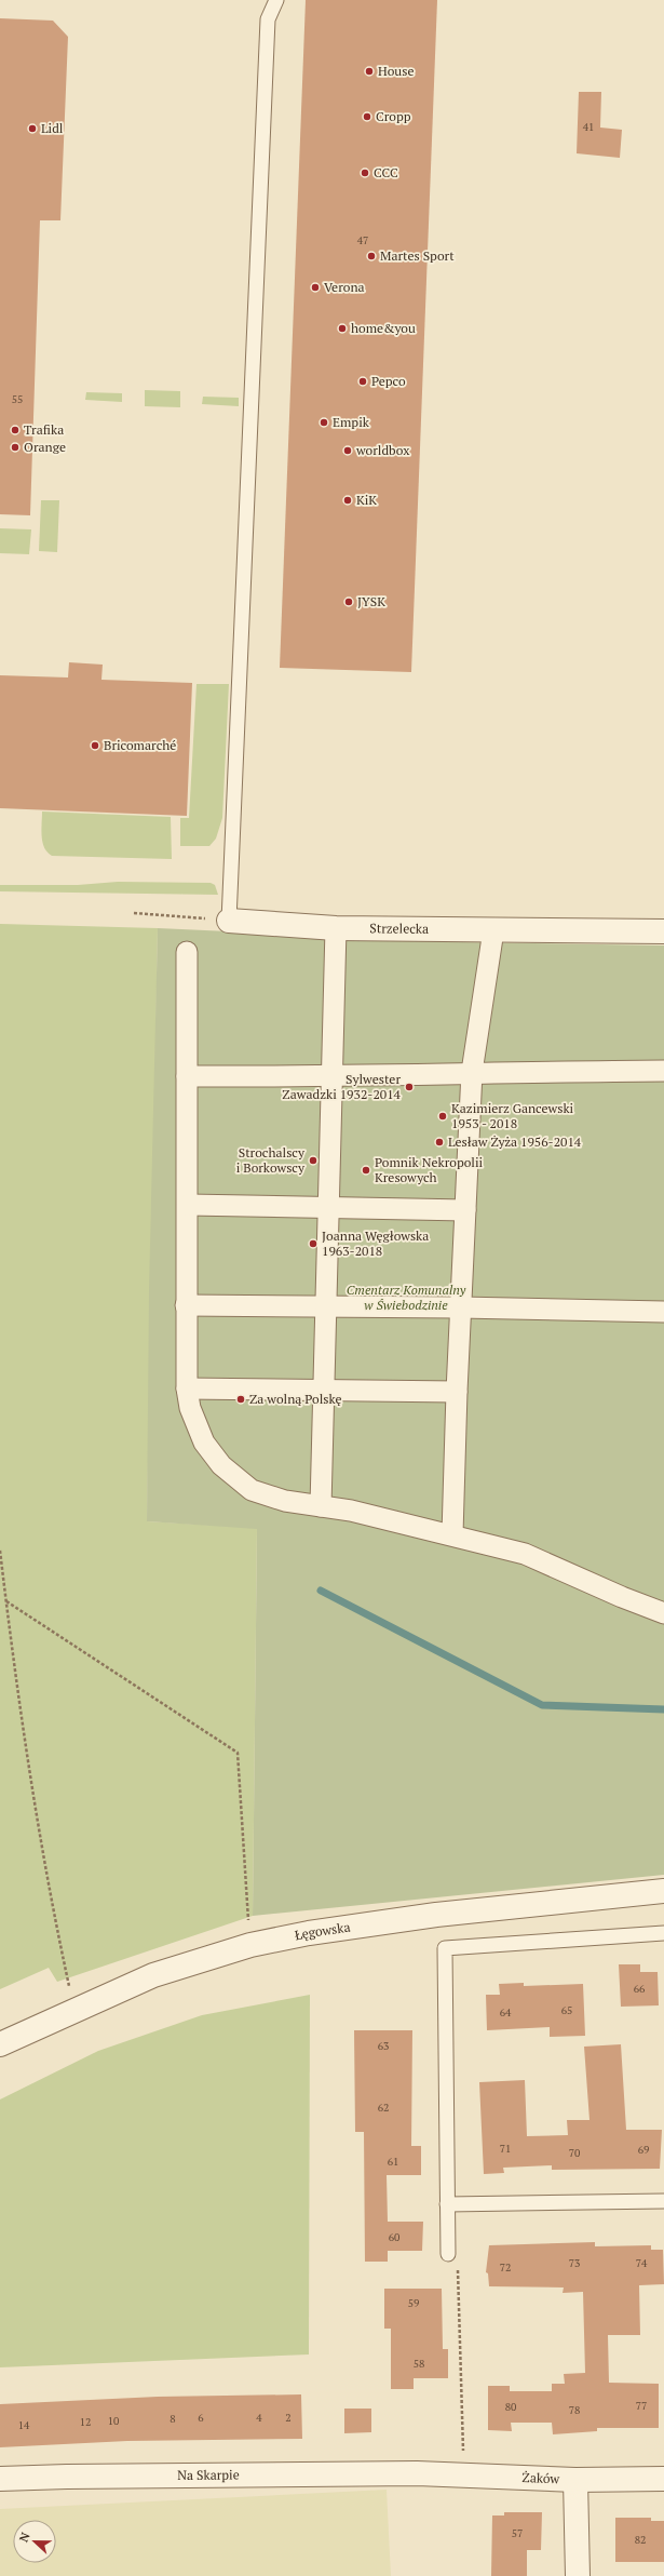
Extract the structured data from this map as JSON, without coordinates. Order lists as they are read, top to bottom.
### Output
{
  "streets": {
    "street": [
      "Strzelecka",
      "Łęgowska",
      "Na Skarpie",
      "Żaków"
    ]
  },
  "crossings": [
    ["Na Skarpie", "Żaków"]
  ],
  "parks": ["Cmentarz Komunalny w Świebodzinie"],
  "places": [
    "House",
    "Cropp",
    "Lidl",
    "CCC",
    "Martes Sport",
    "Verona",
    "home&you",
    "Pepco",
    "Empik",
    "Trafika",
    "Orange",
    "worldbox",
    "KiK",
    "JYSK",
    "Bricomarché",
    "Sylwester Zawadzki 1932-2014",
    "Kazimierz Gancewski 1953 - 2018",
    "Lesław Żyża 1956-2014",
    "Strochalscy i Borkowscy",
    "Pomnik Nekropolii Kresowych",
    "Joanna Węgłowska 1963-2018",
    "Za wolną Polskę"
  ],
  "house_numbers": [
    "41",
    "47",
    "55",
    "66",
    "65",
    "64",
    "63",
    "62",
    "71",
    "69",
    "70",
    "61",
    "60",
    "73",
    "74",
    "72",
    "59",
    "58",
    "77",
    "80",
    "78",
    "6",
    "4",
    "2",
    "8",
    "10",
    "12",
    "14",
    "57",
    "82"
  ],
  "north": "left"
}
